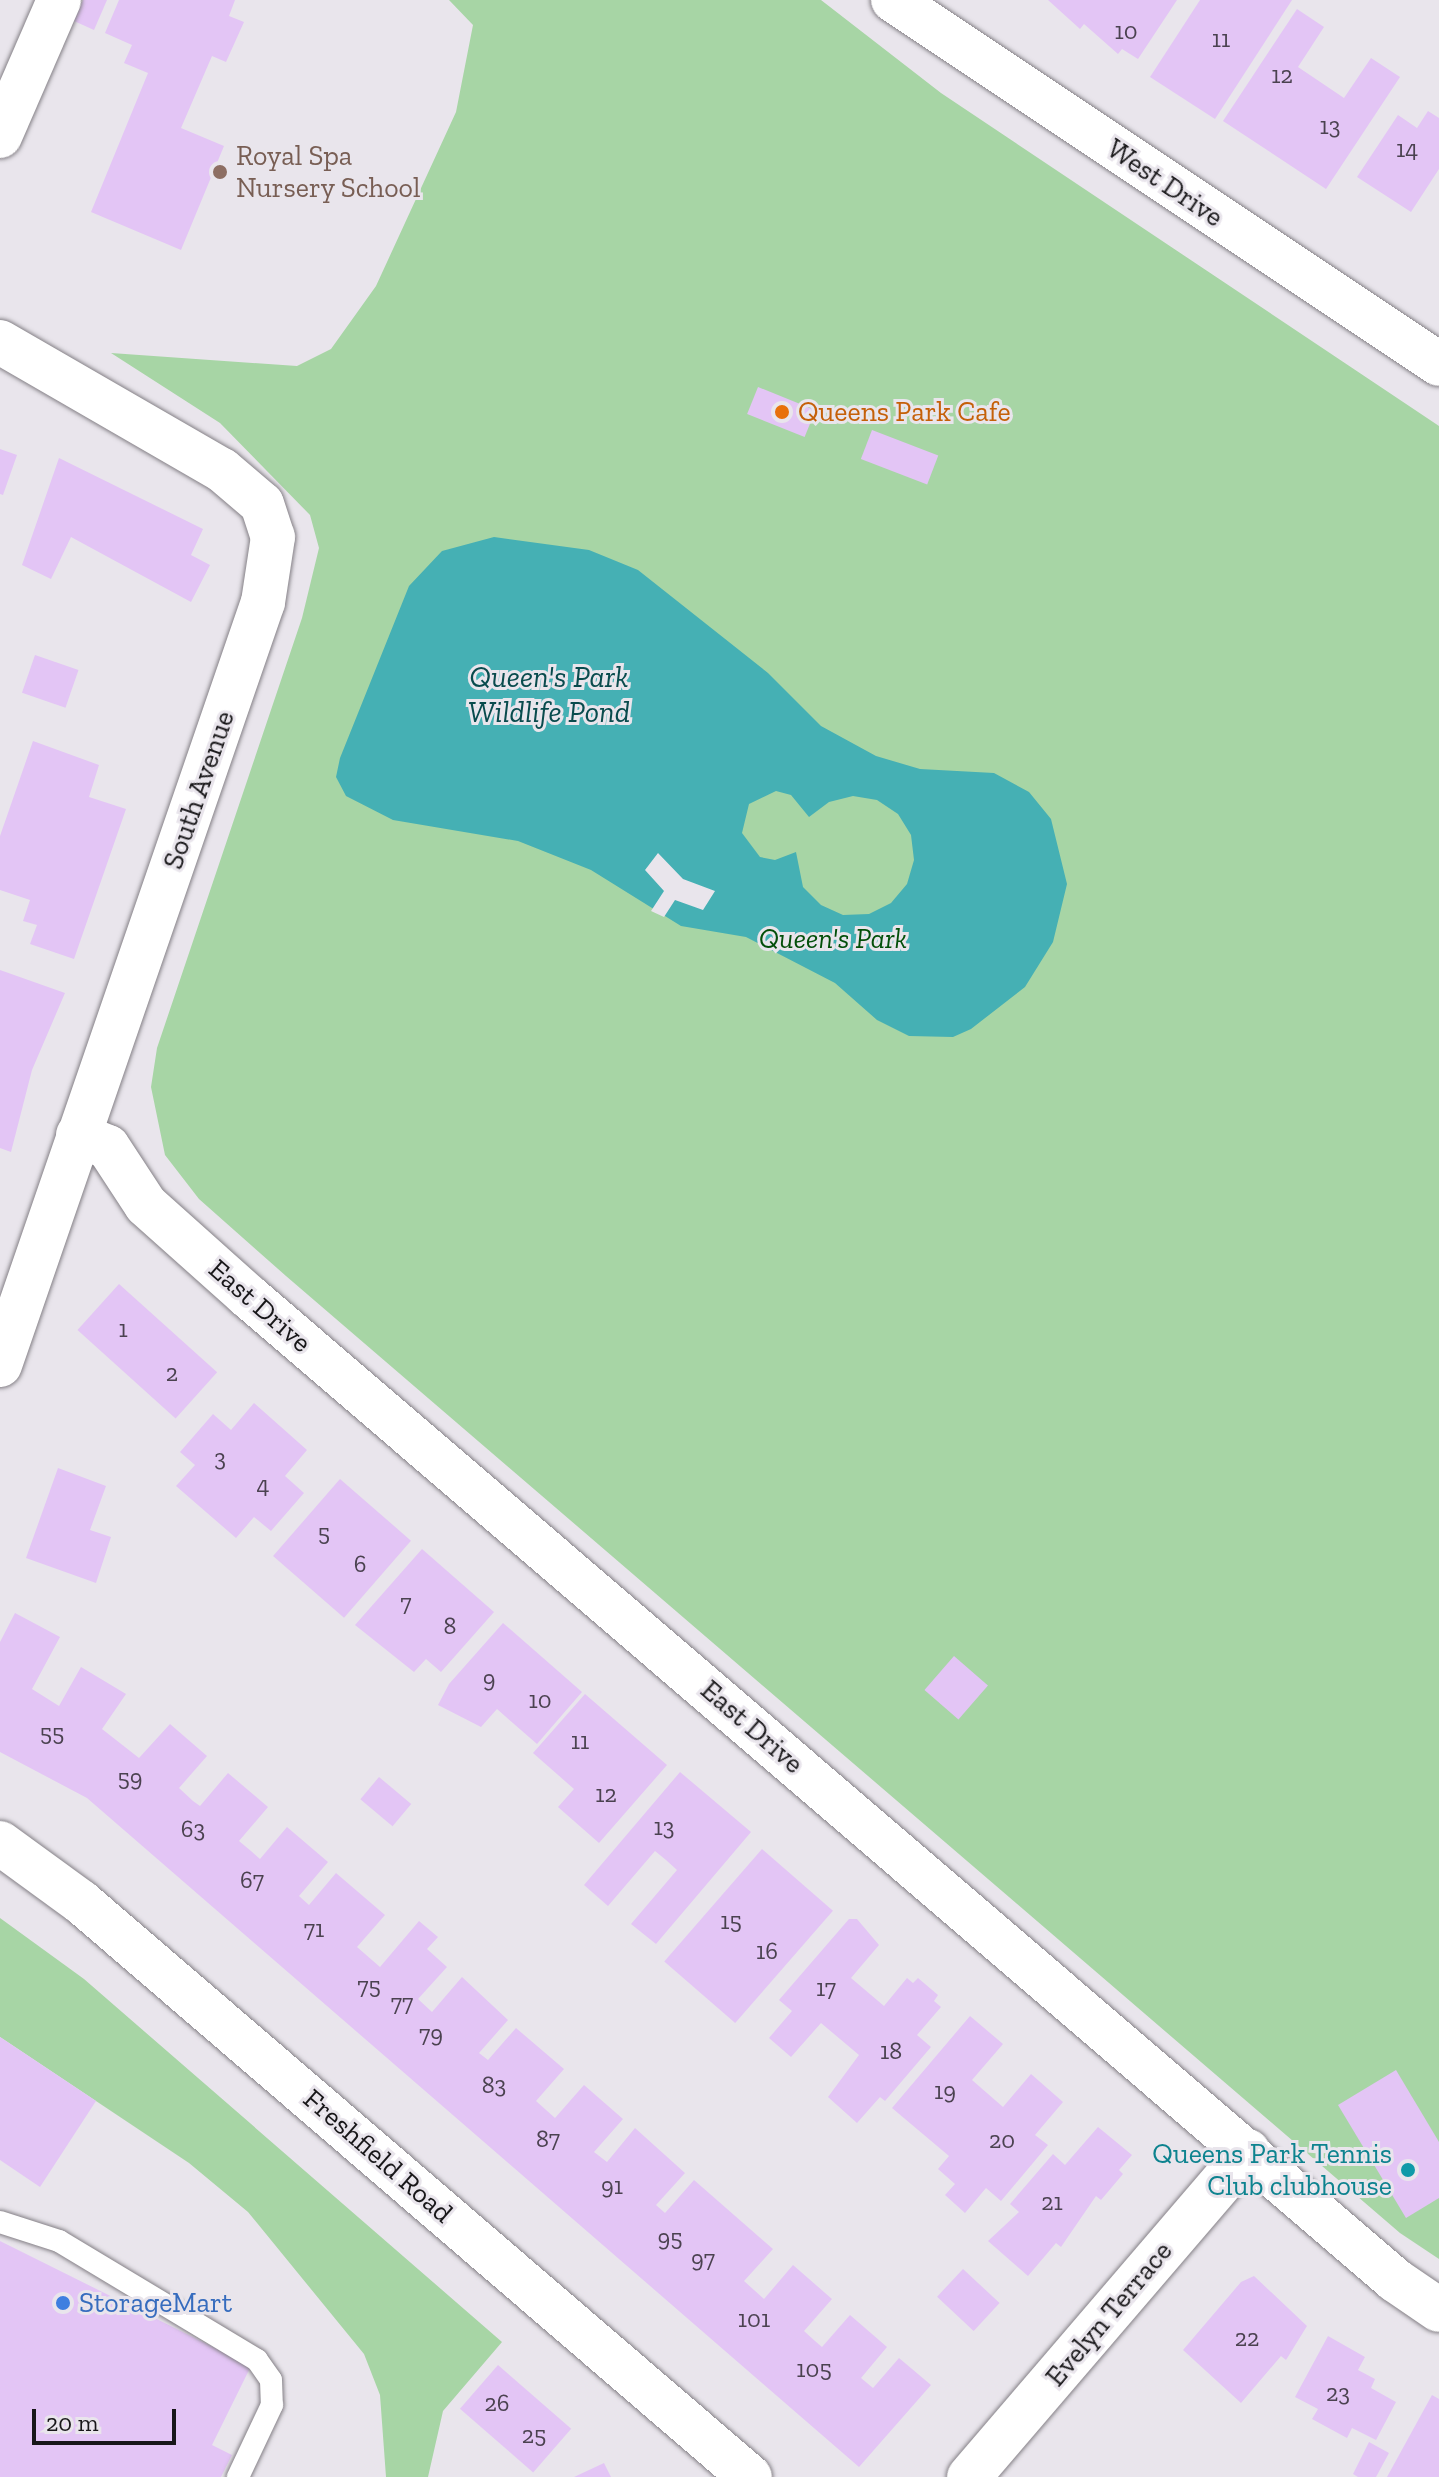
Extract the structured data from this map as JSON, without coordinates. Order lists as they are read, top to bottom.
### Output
{
  "streets": {
    "street": [
      "West Drive",
      "South Avenue",
      "East Drive",
      "Freshfield Road",
      "Evelyn Terrace"
    ]
  },
  "crossings": [
    ["South Avenue", "East Drive"],
    ["East Drive", "Evelyn Terrace"]
  ],
  "water": ["Queen's Park Wildlife Pond"],
  "parks": ["Queen's Park"],
  "places": [
    "Royal Spa Nursery School",
    "Queens Park Cafe",
    "Queens Park Tennis Club clubhouse",
    "StorageMart"
  ],
  "house_numbers": [
    "10",
    "11",
    "12",
    "13",
    "14",
    "1",
    "2",
    "3",
    "4",
    "5",
    "6",
    "7",
    "8",
    "9",
    "10",
    "55",
    "11",
    "59",
    "12",
    "13",
    "63",
    "67",
    "15",
    "71",
    "16",
    "75",
    "17",
    "77",
    "79",
    "18",
    "83",
    "19",
    "87",
    "20",
    "91",
    "21",
    "95",
    "97",
    "101",
    "22",
    "105",
    "23",
    "26",
    "25"
  ],
  "scale_bar": "20 m"
}
